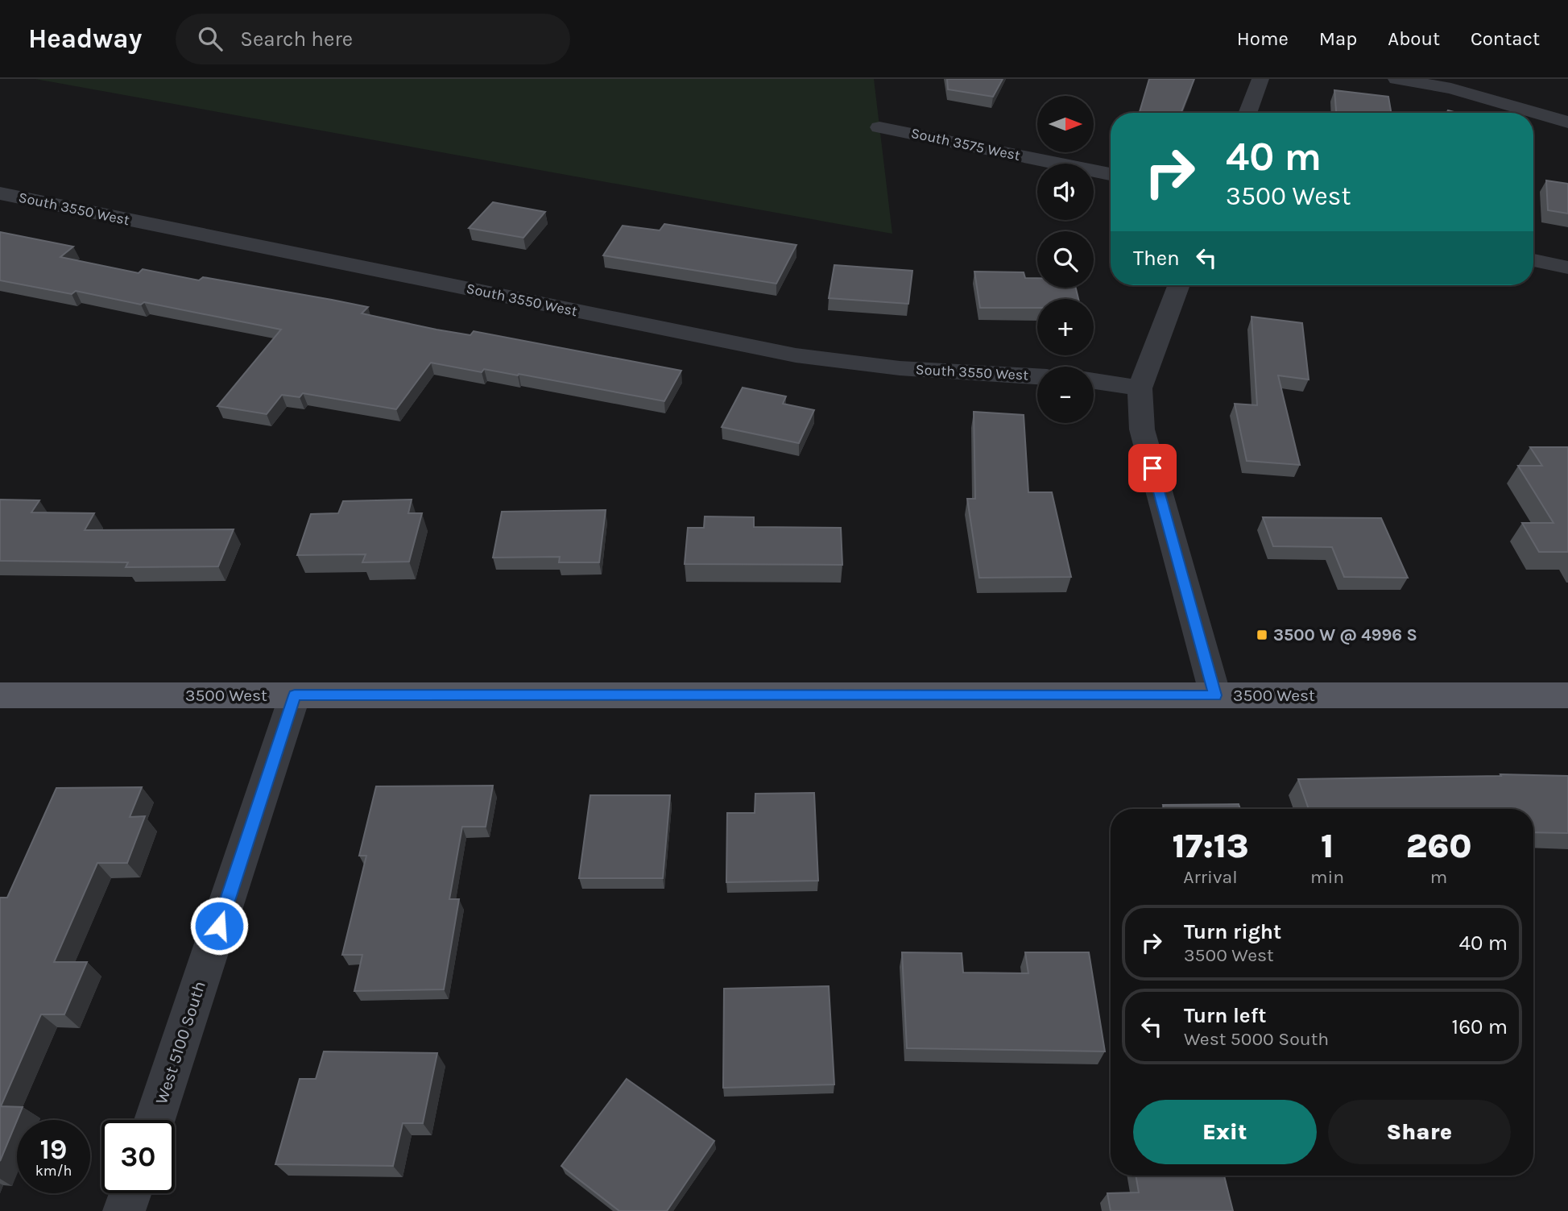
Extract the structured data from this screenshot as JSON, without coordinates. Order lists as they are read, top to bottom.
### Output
{
  "streets": {
    "main road": ["3500 West"],
    "street": ["South 3575 West", "South 3550 West", "West 5100 South"]
  },
  "crossings": [
    ["3500 West", "West 5100 South"]
  ],
  "places": {
    "transit": ["3500 W @ 4996 S"]
  },
  "north": "right",
  "page": {
    "header": "Headway",
    "search": "Search here",
    "nav": [
      "Home",
      "Map",
      "About",
      "Contact"
    ],
    "map_buttons": ["+", "−"],
    "turn": ["40 m", "3500 West"],
    "then": "Then",
    "eta": [
      "17:13",
      "Arrival",
      "1",
      "min",
      "260",
      "m"
    ],
    "list": [
      {
        "name": "Turn right",
        "note": "3500 West",
        "value": "40 m"
      },
      {
        "name": "Turn left",
        "note": "West 5000 South",
        "value": "160 m"
      }
    ],
    "buttons": ["Exit", "Share"],
    "speed": "19 km/h",
    "limit": "30"
  }
}
